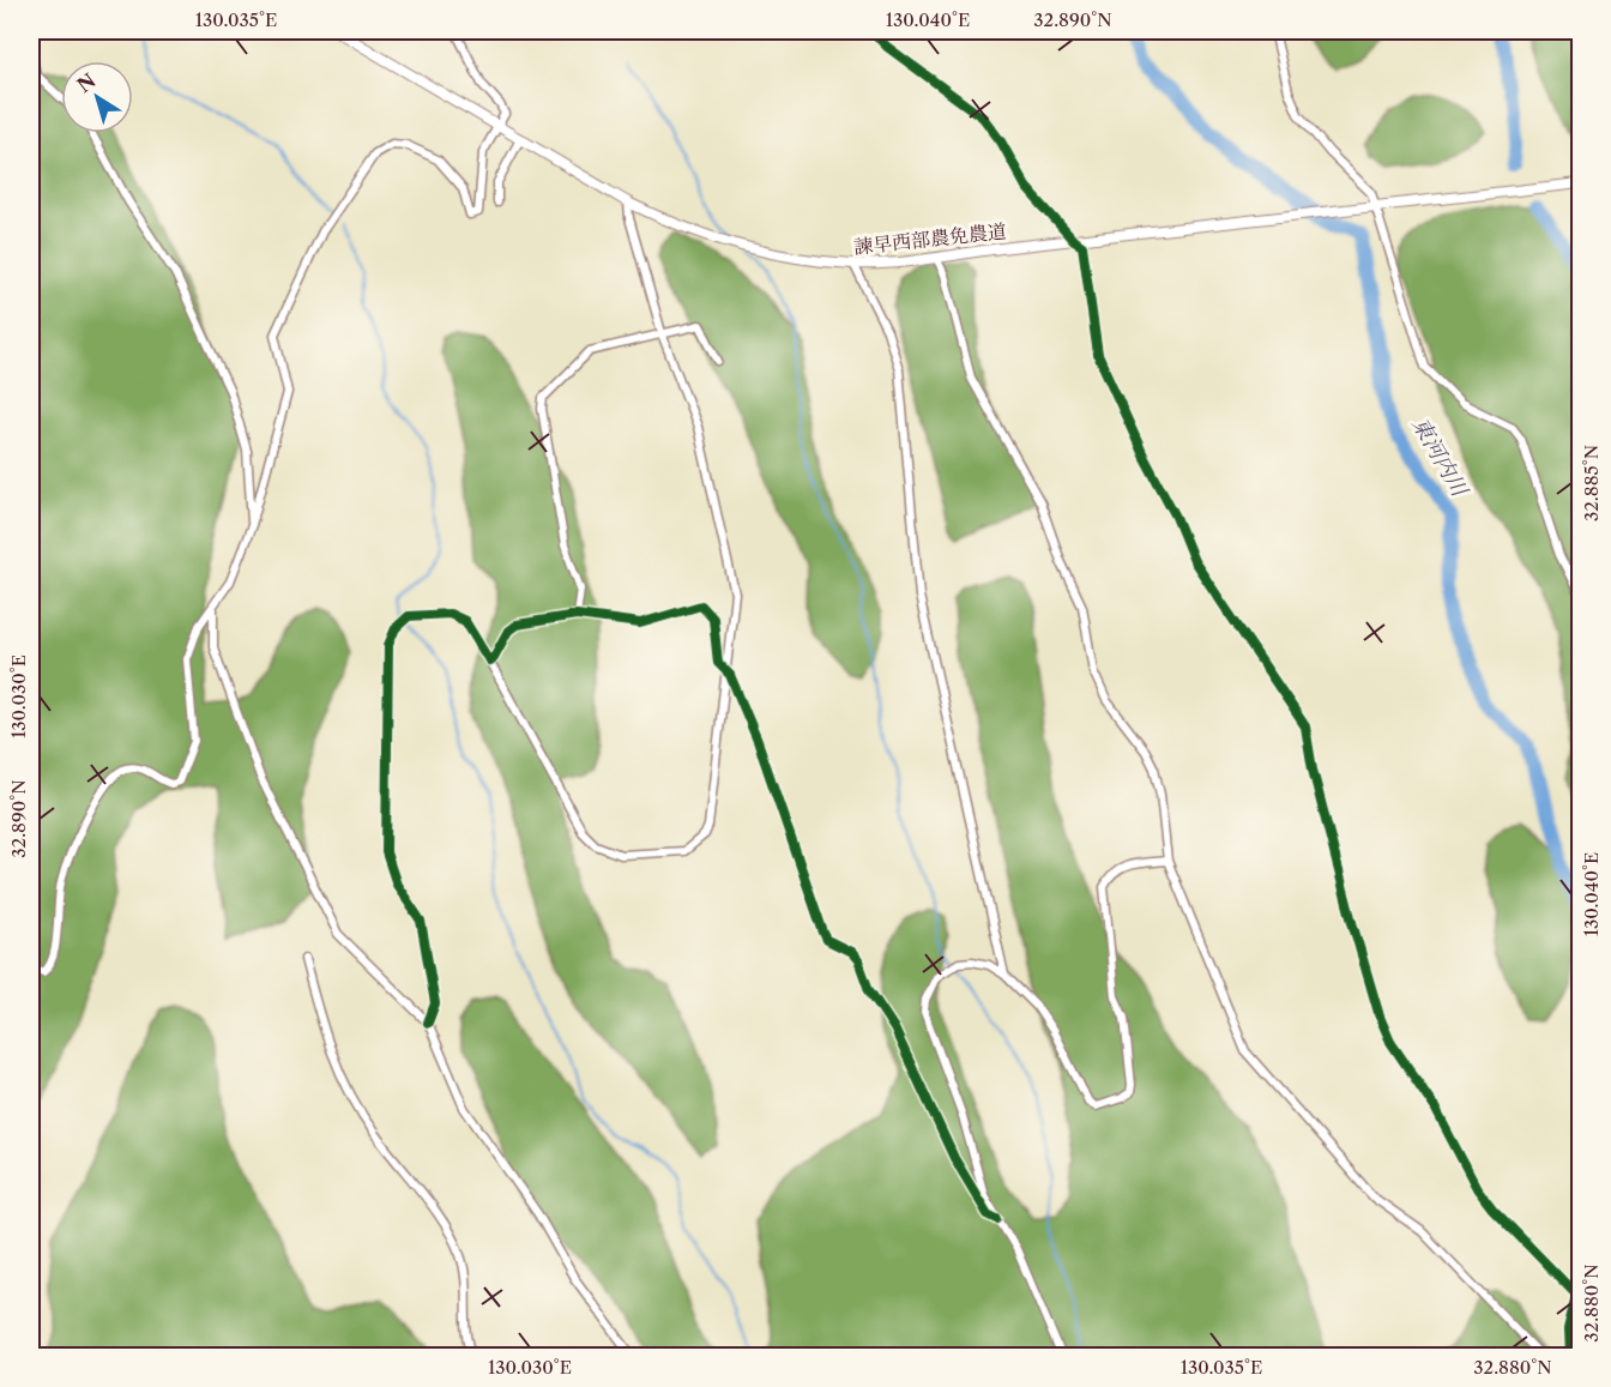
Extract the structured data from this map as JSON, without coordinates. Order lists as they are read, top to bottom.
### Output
{
  "streets": {
    "street": ["諫早西部農免農道"]
  },
  "water": ["東河内川"],
  "north": "top left",
  "coordinates": [
    "130.035°E",
    "130.040°E",
    "32.890°N",
    "32.885°N",
    "130.030°E",
    "32.880°N"
  ]
}
